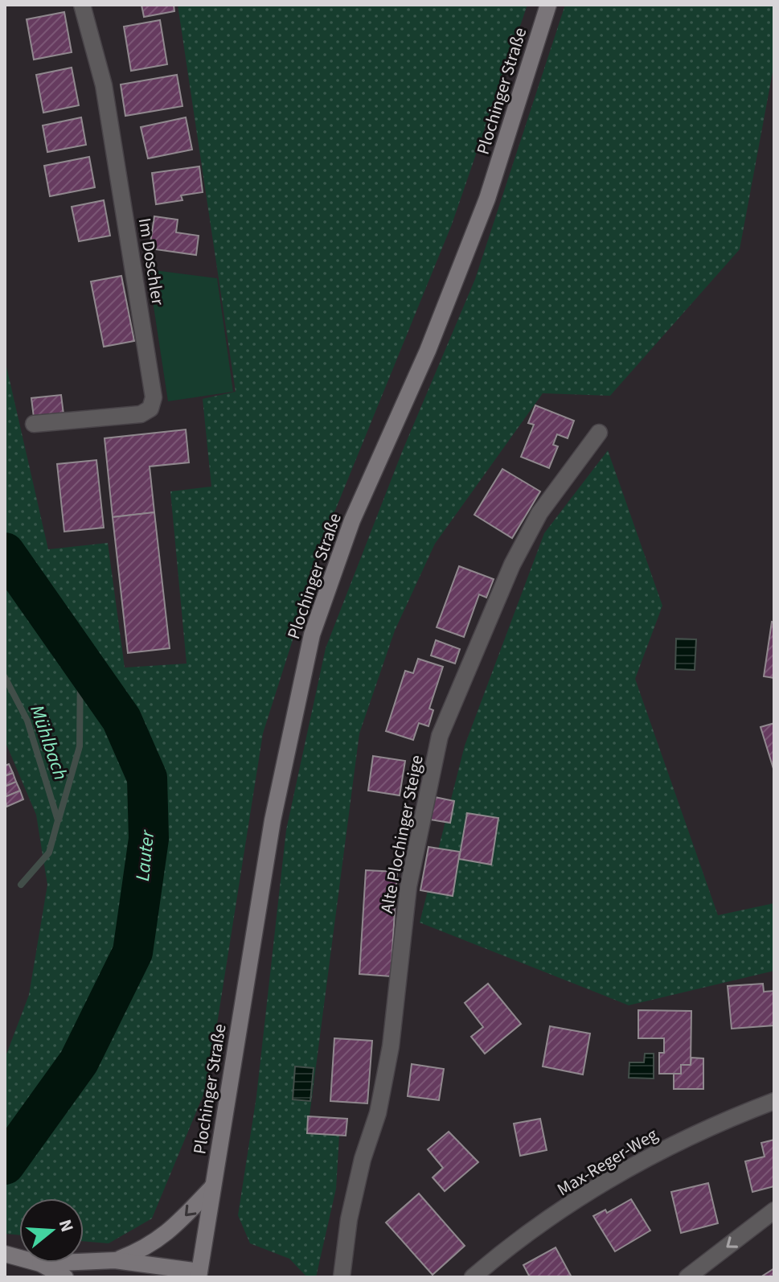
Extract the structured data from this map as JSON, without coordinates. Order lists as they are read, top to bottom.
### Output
{
  "streets": {
    "main road": ["Plochinger Straße"],
    "street": ["Im Doschler", "Alte Plochinger Steige", "Max-Reger-Weg"]
  },
  "water": ["Mühlbach", "Lauter"],
  "north": "right"
}
